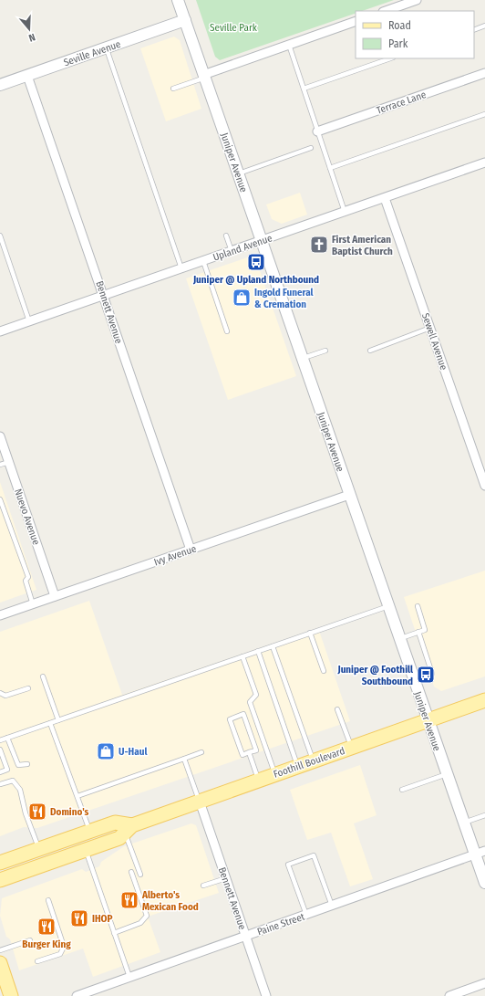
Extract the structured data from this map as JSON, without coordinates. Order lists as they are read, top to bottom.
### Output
{
  "streets": {
    "main road": ["Foothill Boulevard"],
    "street": [
      "Seville Avenue",
      "Terrace Lane",
      "Juniper Avenue",
      "Upland Avenue",
      "Bennett Avenue",
      "Sewell Avenue",
      "Nuevo Avenue",
      "Ivy Avenue",
      "Paine Street"
    ]
  },
  "crossings": [
    ["Seville Avenue", "Juniper Avenue"],
    ["Seville Avenue", "Bennett Avenue"],
    ["Juniper Avenue", "Upland Avenue"],
    ["Juniper Avenue", "Ivy Avenue"],
    ["Juniper Avenue", "Foothill Boulevard"],
    ["Juniper Avenue", "Paine Street"],
    ["Upland Avenue", "Bennett Avenue"],
    ["Upland Avenue", "Sewell Avenue"],
    ["Bennett Avenue", "Ivy Avenue"],
    ["Bennett Avenue", "Foothill Boulevard"],
    ["Bennett Avenue", "Paine Street"],
    ["Nuevo Avenue", "Ivy Avenue"]
  ],
  "parks": ["Seville Park"],
  "places": {
    "church": ["First American Baptist Church"],
    "bus stop": ["Juniper @ Upland Northbound", "Juniper @ Foothill Southbound"],
    "shop": ["Ingold Funeral & Cremation", "U-Haul"],
    "restaurant": [
      "Domino's",
      "Alberto's Mexican Food",
      "IHOP",
      "Burger King"
    ]
  },
  "legend": ["Road", "Park"],
  "north": "bottom"
}
